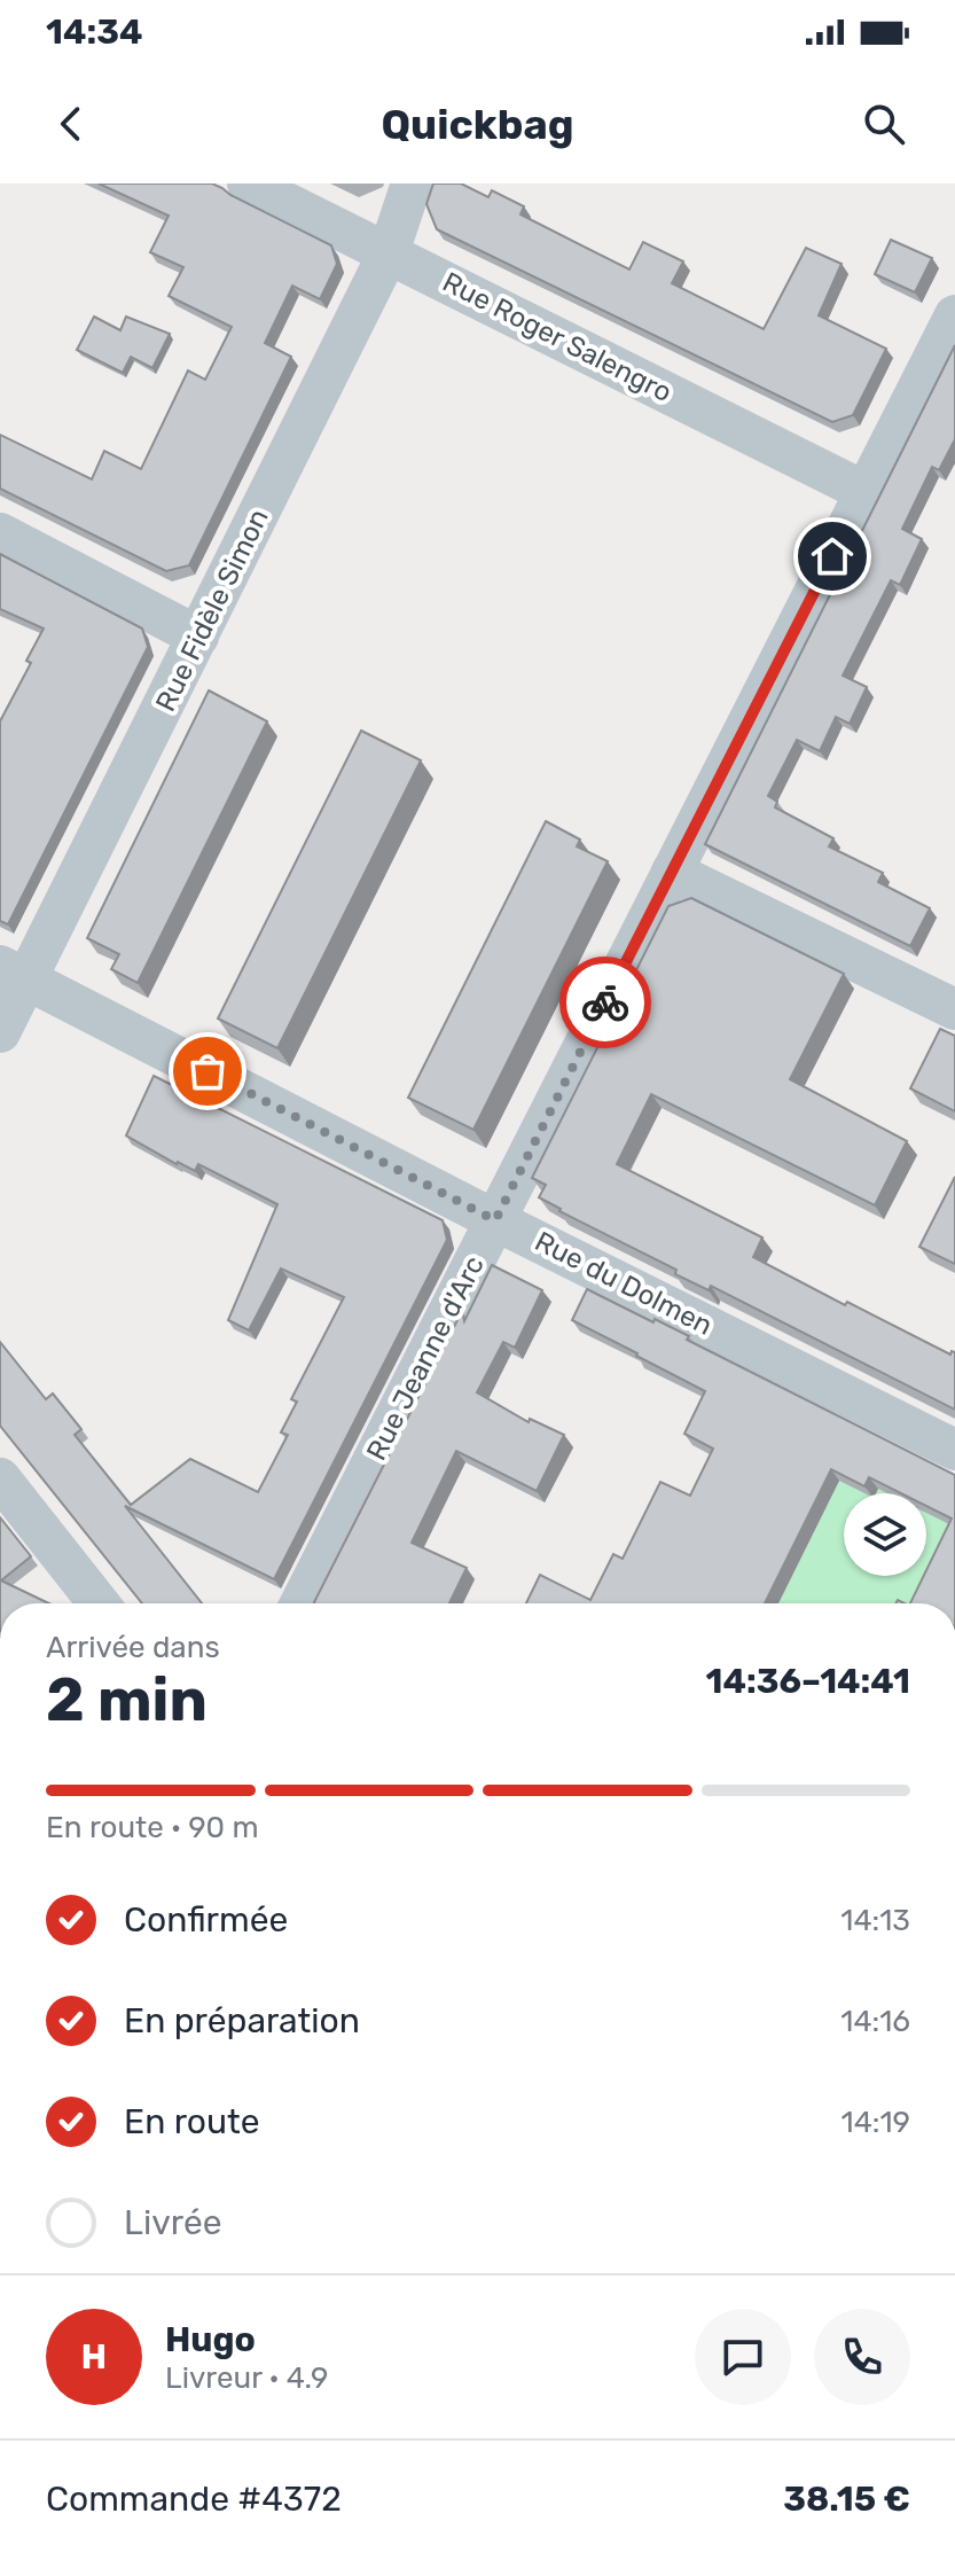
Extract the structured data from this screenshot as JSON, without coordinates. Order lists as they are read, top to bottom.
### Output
{
  "streets": {
    "street": [
      "Rue Roger Salengro",
      "Rue Fidèle Simon",
      "Rue du Dolmen",
      "Rue Jeanne d'Arc"
    ]
  },
  "crossings": [
    ["Rue Roger Salengro", "Rue Fidèle Simon"],
    ["Rue Roger Salengro", "Rue Jeanne d'Arc"],
    ["Rue Fidèle Simon", "Rue du Dolmen"],
    ["Rue du Dolmen", "Rue Jeanne d'Arc"]
  ],
  "page": {
    "status": "14:34",
    "header": "Quickbag",
    "heading": ["2 min", "Arrivée dans", "14:36–14:41"],
    "panel": [
      "Hugo",
      "Livreur · 4.9",
      "Commande #4372",
      "38.15 €"
    ],
    "bar": "En route · 90 m",
    "list": [
      ["Confirmée", "14:13"],
      ["En préparation", "14:16"],
      ["En route", "14:19"],
      "Livrée"
    ],
    "round": "H"
  }
}
